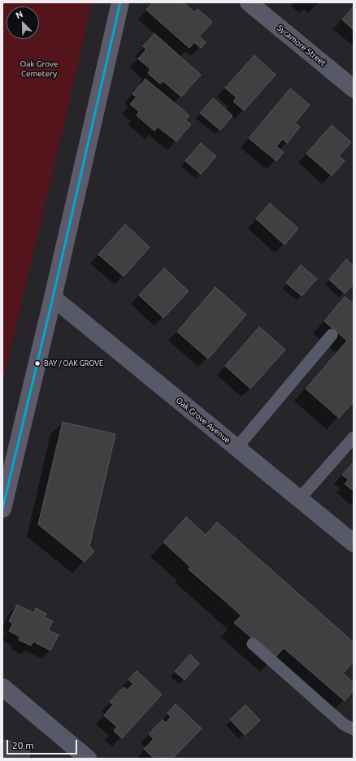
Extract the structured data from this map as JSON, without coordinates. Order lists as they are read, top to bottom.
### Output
{
  "streets": {
    "street": ["Sycamore Street", "Oak Grove Avenue"]
  },
  "parks": ["Oak Grove Cemetery"],
  "places": ["BAY / OAK GROVE"],
  "scale_bar": "20 m",
  "north": "top left"
}
